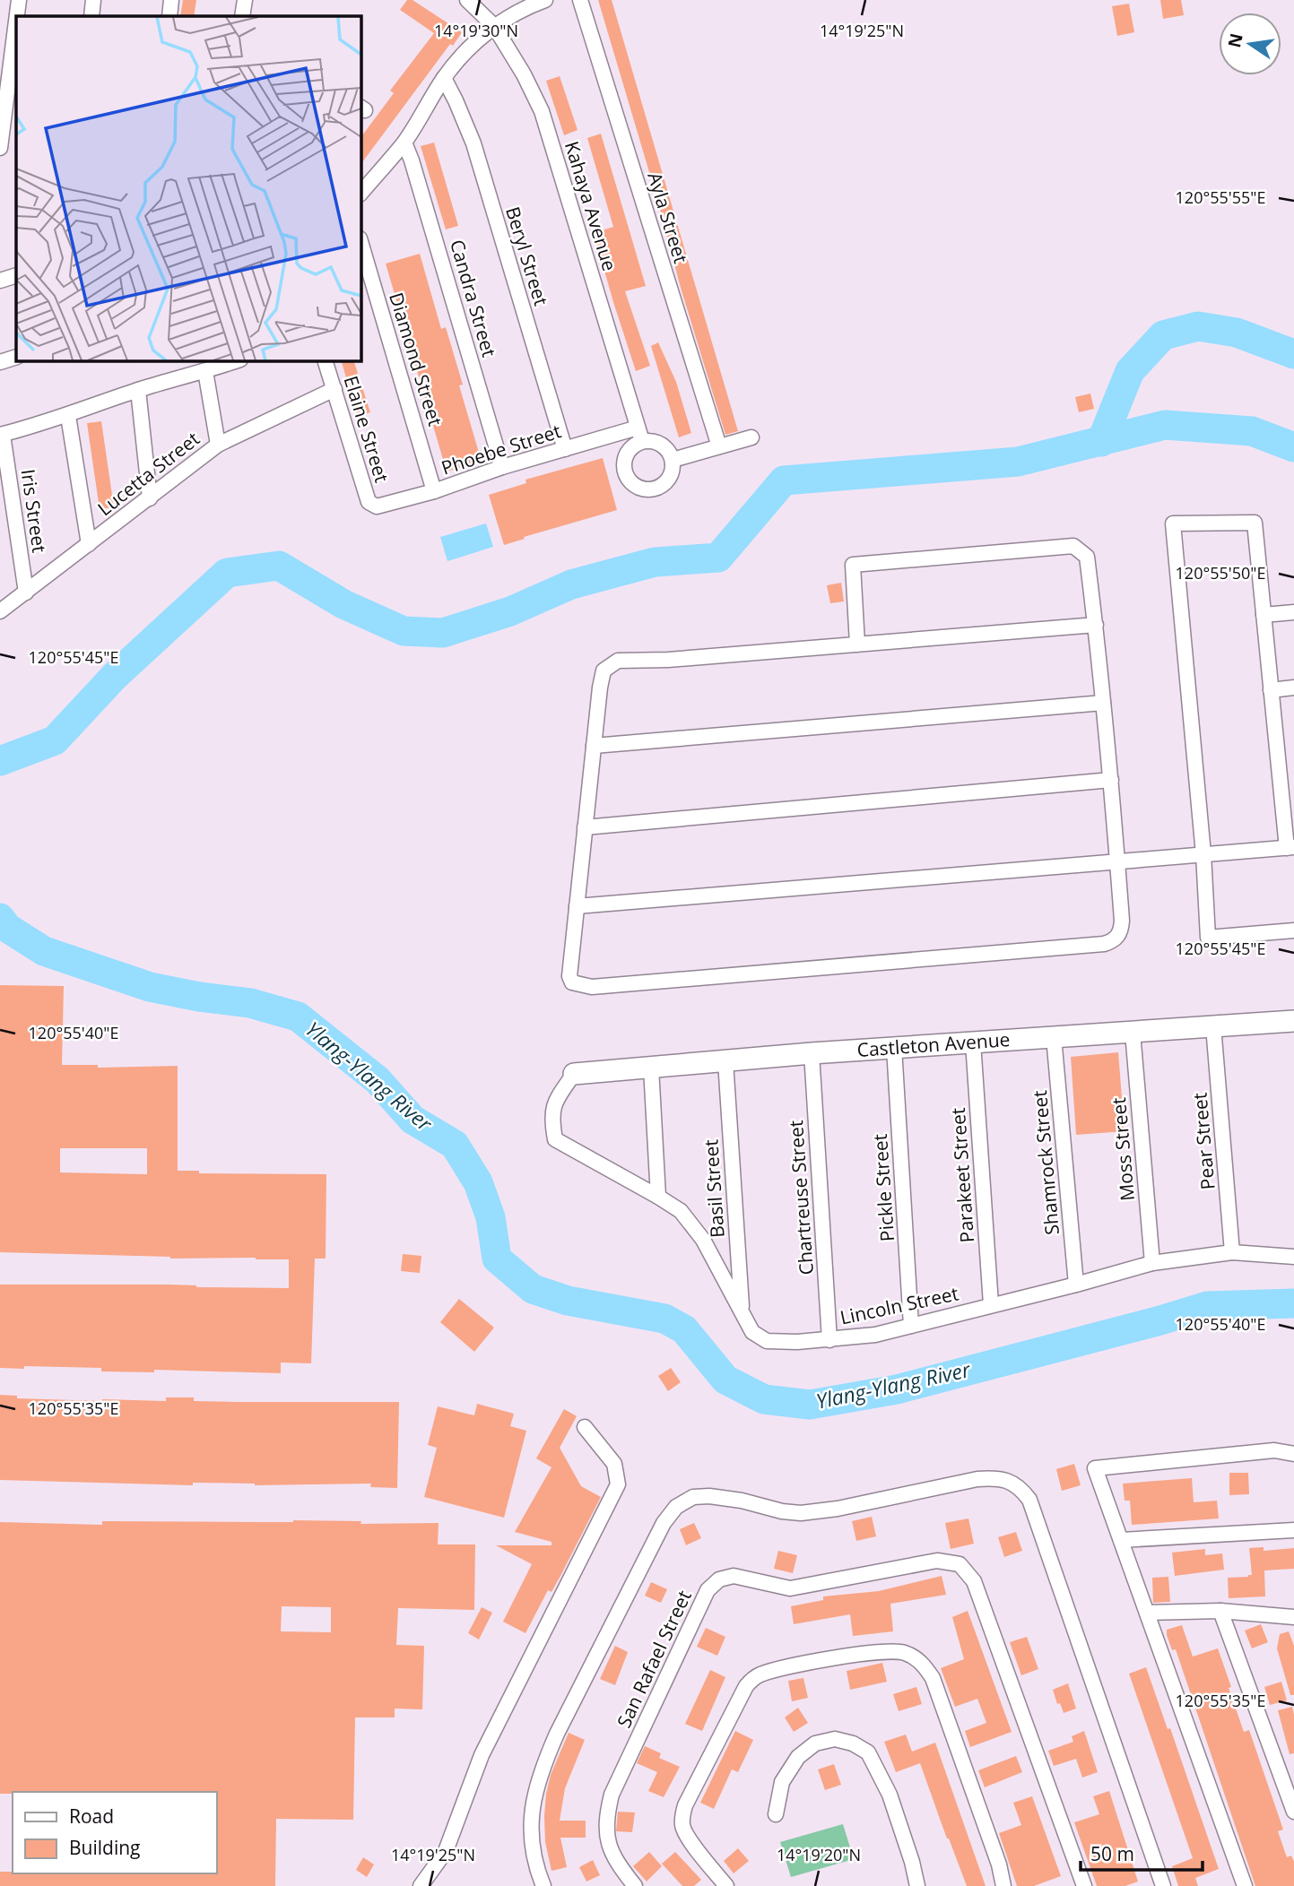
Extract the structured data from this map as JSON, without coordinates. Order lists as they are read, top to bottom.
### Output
{
  "streets": {
    "street": [
      "Kahaya Avenue",
      "Ayla Street",
      "Beryl Street",
      "Candra Street",
      "Diamond Street",
      "Elaine Street",
      "Phoebe Street",
      "Lucetta Street",
      "Iris Street",
      "Castleton Avenue",
      "Pear Street",
      "Moss Street",
      "Shamrock Street",
      "Parakeet Street",
      "Pickle Street",
      "Basil Street",
      "Chartreuse Street",
      "Lincoln Street",
      "San Rafael Street"
    ]
  },
  "crossings": [
    ["Kahaya Avenue", "Phoebe Street"],
    ["Beryl Street", "Phoebe Street"],
    ["Candra Street", "Phoebe Street"],
    ["Diamond Street", "Phoebe Street"],
    ["Elaine Street", "Phoebe Street"],
    ["Elaine Street", "Lucetta Street"],
    ["Lucetta Street", "Iris Street"],
    ["Castleton Avenue", "Pear Street"],
    ["Castleton Avenue", "Moss Street"],
    ["Castleton Avenue", "Shamrock Street"],
    ["Castleton Avenue", "Parakeet Street"],
    ["Castleton Avenue", "Pickle Street"],
    ["Castleton Avenue", "Basil Street"],
    ["Castleton Avenue", "Chartreuse Street"],
    ["Castleton Avenue", "Lincoln Street"],
    ["Pear Street", "Lincoln Street"],
    ["Moss Street", "Lincoln Street"],
    ["Shamrock Street", "Lincoln Street"],
    ["Parakeet Street", "Lincoln Street"],
    ["Pickle Street", "Lincoln Street"],
    ["Basil Street", "Lincoln Street"],
    ["Chartreuse Street", "Lincoln Street"]
  ],
  "water": ["Ylang-Ylang River"],
  "legend": ["Road", "Building"],
  "scale_bar": "50 m",
  "north": "left",
  "coordinates": [
    "14°19'30\"N",
    "14°19'25\"N",
    "120°55'55\"E",
    "120°55'50\"E",
    "120°55'45\"E",
    "120°55'40\"E",
    "120°55'35\"E",
    "14°19'20\"N"
  ]
}
